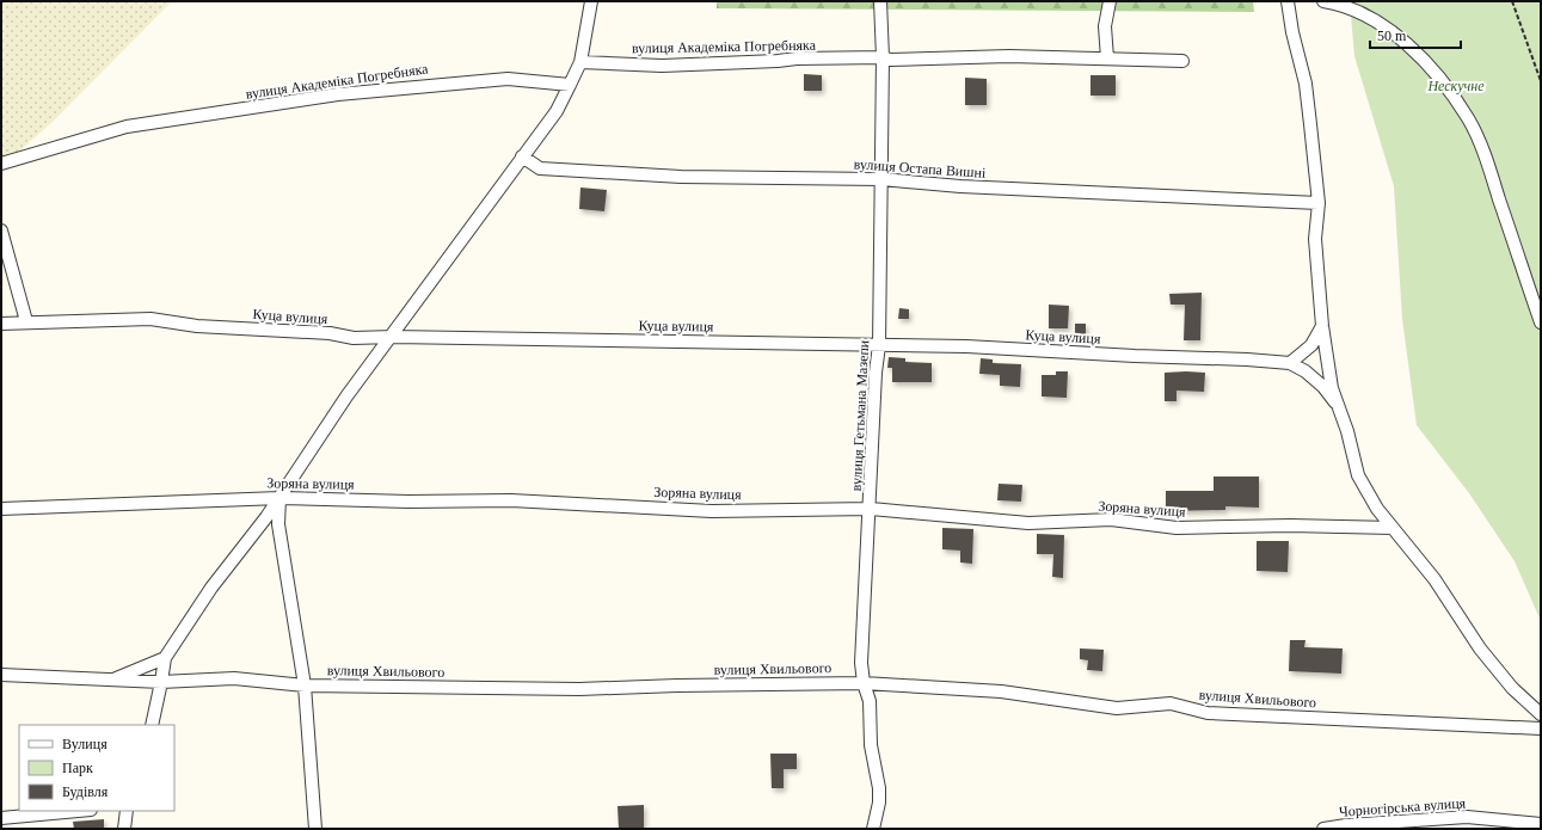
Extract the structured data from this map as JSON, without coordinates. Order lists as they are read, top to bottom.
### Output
{
  "streets": {
    "street": [
      "вулиця Академіка Погребняка",
      "вулиця Остапа Вишні",
      "Куца вулиця",
      "вулиця Гетьмана Мазепи",
      "Зоряна вулиця",
      "вулиця Хвильового",
      "Чорногірська вулиця"
    ]
  },
  "crossings": [
    ["вулиця Академіка Погребняка", "вулиця Гетьмана Мазепи"],
    ["вулиця Остапа Вишні", "вулиця Гетьмана Мазепи"],
    ["Куца вулиця", "вулиця Гетьмана Мазепи"],
    ["вулиця Гетьмана Мазепи", "Зоряна вулиця"],
    ["вулиця Гетьмана Мазепи", "вулиця Хвильового"]
  ],
  "parks": ["Нескучне"],
  "legend": ["Вулиця", "Парк", "Будівля"],
  "scale_bar": "50 m"
}
